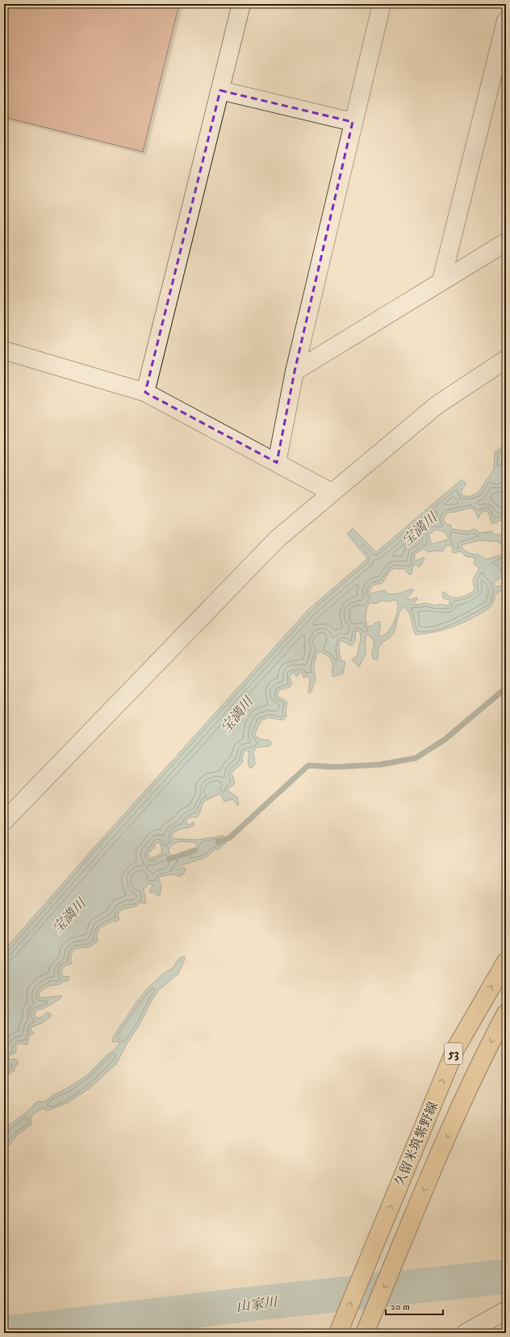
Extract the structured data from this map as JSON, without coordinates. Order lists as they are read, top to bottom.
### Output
{
  "streets": {
    "main road": ["53", "久留米筑紫野線"]
  },
  "water": ["宝満川", "山家川"],
  "scale_bar": "20 m"
}
